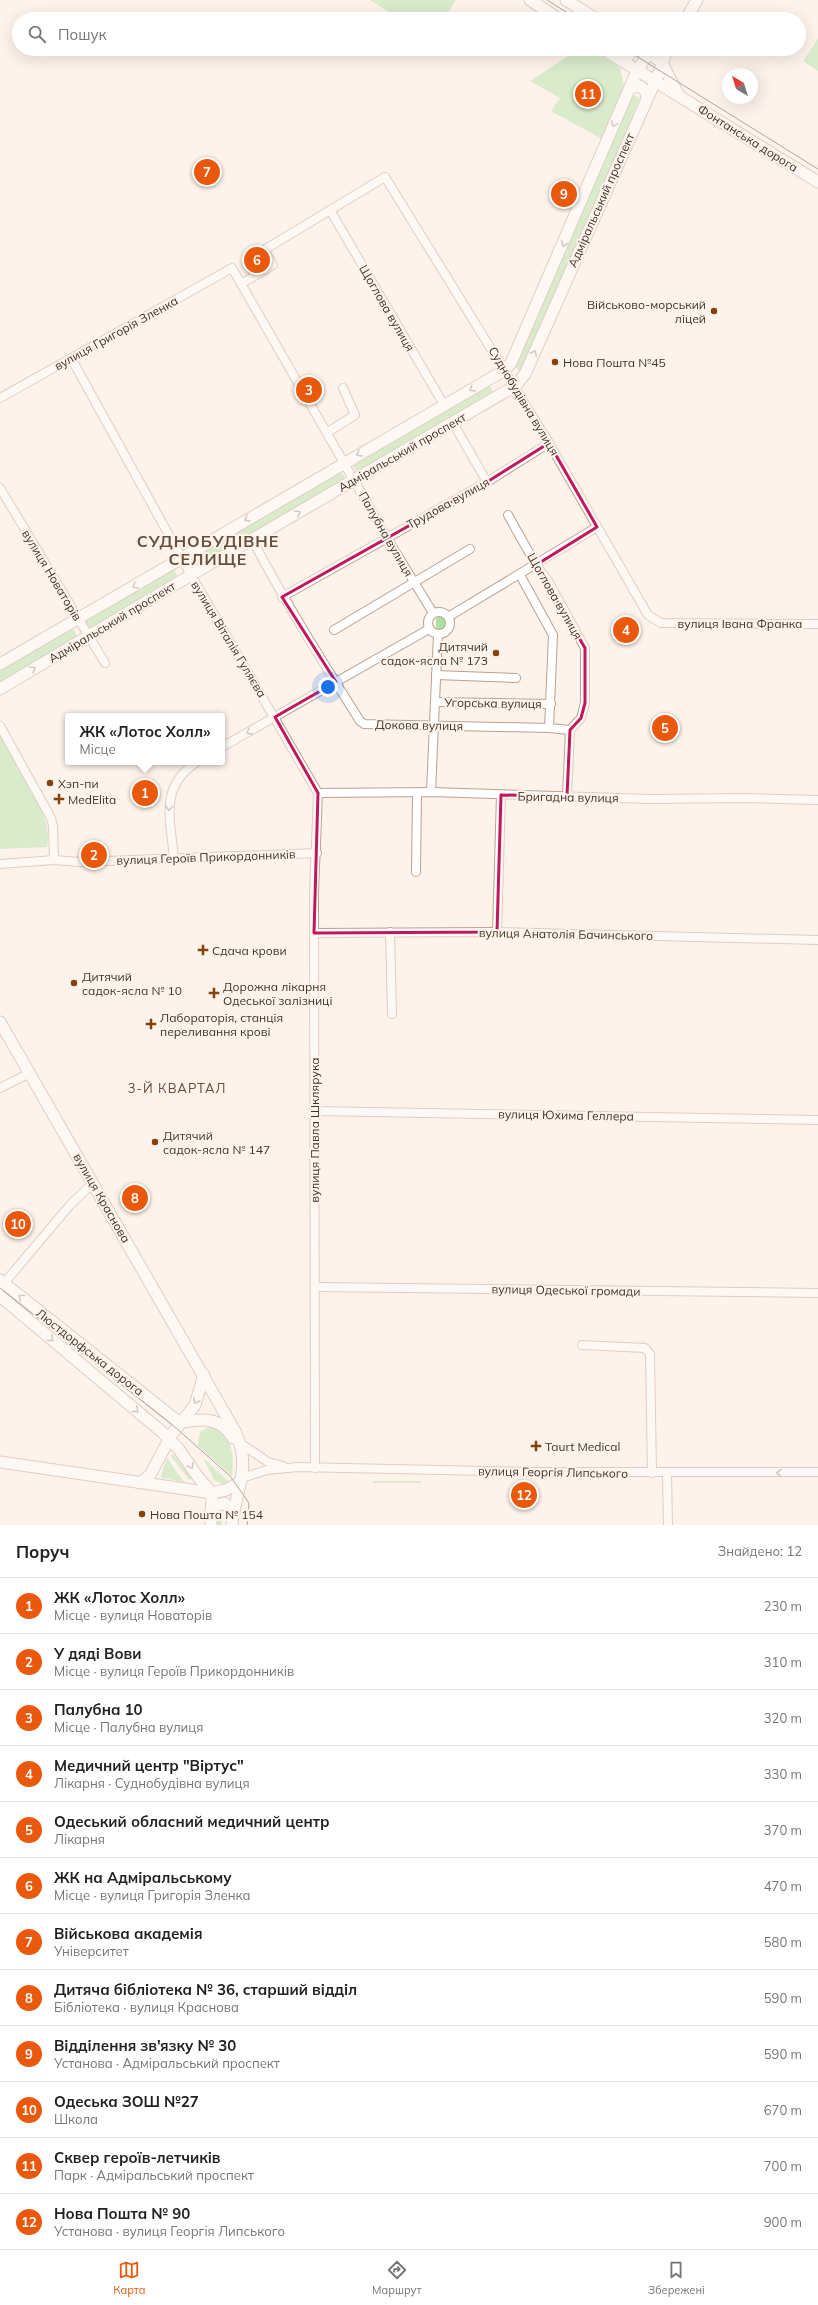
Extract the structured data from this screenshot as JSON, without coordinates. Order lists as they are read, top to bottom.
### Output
{
  "streets": {
    "main road": [
      "Фонтанська дорога",
      "Адміральський проспект",
      "вулиця Краснова",
      "Люстдорфська дорога"
    ],
    "street": [
      "Щоглова вулиця",
      "вулиця Григорія Зленка",
      "Суднобудівна вулиця",
      "Трудова вулиця",
      "Палубна вулиця",
      "вулиця Новаторів",
      "вулиця Івана Франка",
      "вулиця Віталія Гуляєва",
      "Угорська вулиця",
      "Докова вулиця",
      "Бригадна вулиця",
      "вулиця Героїв Прикордонників",
      "вулиця Анатолія Бачинського",
      "вулиця Юхима Геллера",
      "вулиця Павла Шклярука",
      "вулиця Одеської громади",
      "вулиця Георгія Липського"
    ]
  },
  "crossings": [
    ["Фонтанська дорога", "Адміральський проспект"],
    ["Адміральський проспект", "Щоглова вулиця"],
    ["Адміральський проспект", "Суднобудівна вулиця"],
    ["Адміральський проспект", "Палубна вулиця"],
    ["Адміральський проспект", "вулиця Новаторів"],
    ["Адміральський проспект", "вулиця Віталія Гуляєва"],
    ["Адміральський проспект", "Докова вулиця"],
    ["Щоглова вулиця", "Суднобудівна вулиця"],
    ["Щоглова вулиця", "Докова вулиця"],
    ["вулиця Григорія Зленка", "Палубна вулиця"],
    ["вулиця Григорія Зленка", "вулиця Віталія Гуляєва"],
    ["Суднобудівна вулиця", "Трудова вулиця"],
    ["Суднобудівна вулиця", "вулиця Івана Франка"],
    ["Трудова вулиця", "Палубна вулиця"],
    ["Трудова вулиця", "Докова вулиця"],
    ["вулиця Віталія Гуляєва", "Бригадна вулиця"],
    ["вулиця Віталія Гуляєва", "вулиця Павла Шклярука"],
    ["Бригадна вулиця", "вулиця Павла Шклярука"],
    ["вулиця Героїв Прикордонників", "вулиця Павла Шклярука"],
    ["вулиця Анатолія Бачинського", "вулиця Павла Шклярука"],
    ["вулиця Юхима Геллера", "вулиця Павла Шклярука"],
    ["вулиця Павла Шклярука", "вулиця Одеської громади"],
    ["вулиця Павла Шклярука", "вулиця Георгія Липського"],
    ["вулиця Краснова", "вулиця Георгія Липського"]
  ],
  "districts": ["СУДНОБУДІВНЕ СЕЛИЩЕ", "3-Й КВАРТАЛ"],
  "places": {
    "other": [
      "Військово-морський ліцей",
      "Нова Пошта №45",
      "Дитячий садок-ясла № 173",
      "Хэп-пи",
      "Дитячий садок-ясла № 10",
      "Дитячий садок-ясла № 147",
      "Нова Пошта № 154"
    ],
    "health": [
      "MedElita",
      "Сдача крови",
      "Дорожна лікарня Одеської залізниці",
      "Лабораторія, станція переливання крові",
      "Taurt Medical"
    ]
  },
  "north": "top left",
  "page": {
    "search": "Пошук",
    "pins": [
      "11",
      "7",
      "9",
      "6",
      "3",
      "4",
      "5",
      "1",
      "2",
      "8",
      "10",
      "12"
    ],
    "popup": ["ЖК «Лотос Холл»", "Місце"],
    "heading": ["Поруч", "Знайдено: 12"],
    "list": [
      {
        "mark": "1",
        "name": "ЖК «Лотос Холл»",
        "note": "Місце · вулиця Новаторів",
        "value": "230 m"
      },
      {
        "mark": "2",
        "name": "У дяді Вови",
        "note": "Місце · вулиця Героїв Прикордонників",
        "value": "310 m"
      },
      {
        "mark": "3",
        "name": "Палубна 10",
        "note": "Місце · Палубна вулиця",
        "value": "320 m"
      },
      {
        "mark": "4",
        "name": "Медичний центр \"Віртус\"",
        "note": "Лікарня · Суднобудівна вулиця",
        "value": "330 m"
      },
      {
        "mark": "5",
        "name": "Одеський обласний медичний центр",
        "note": "Лікарня",
        "value": "370 m"
      },
      {
        "mark": "6",
        "name": "ЖК на Адміральському",
        "note": "Місце · вулиця Григорія Зленка",
        "value": "470 m"
      },
      {
        "mark": "7",
        "name": "Військова академія",
        "note": "Університет",
        "value": "580 m"
      },
      {
        "mark": "8",
        "name": "Дитяча бібліотека № 36, старший відділ",
        "note": "Бібліотека · вулиця Краснова",
        "value": "590 m"
      },
      {
        "mark": "9",
        "name": "Відділення зв'язку № 30",
        "note": "Установа · Адміральський проспект",
        "value": "590 m"
      },
      {
        "mark": "10",
        "name": "Одеська ЗОШ №27",
        "note": "Школа",
        "value": "670 m"
      },
      {
        "mark": "11",
        "name": "Сквер героїв-летчиків",
        "note": "Парк · Адміральський проспект",
        "value": "700 m"
      },
      {
        "mark": "12",
        "name": "Нова Пошта № 90",
        "note": "Установа · вулиця Георгія Липського",
        "value": "900 m"
      }
    ],
    "nav": ["Карта", "Маршрут", "Збережені"]
  }
}
